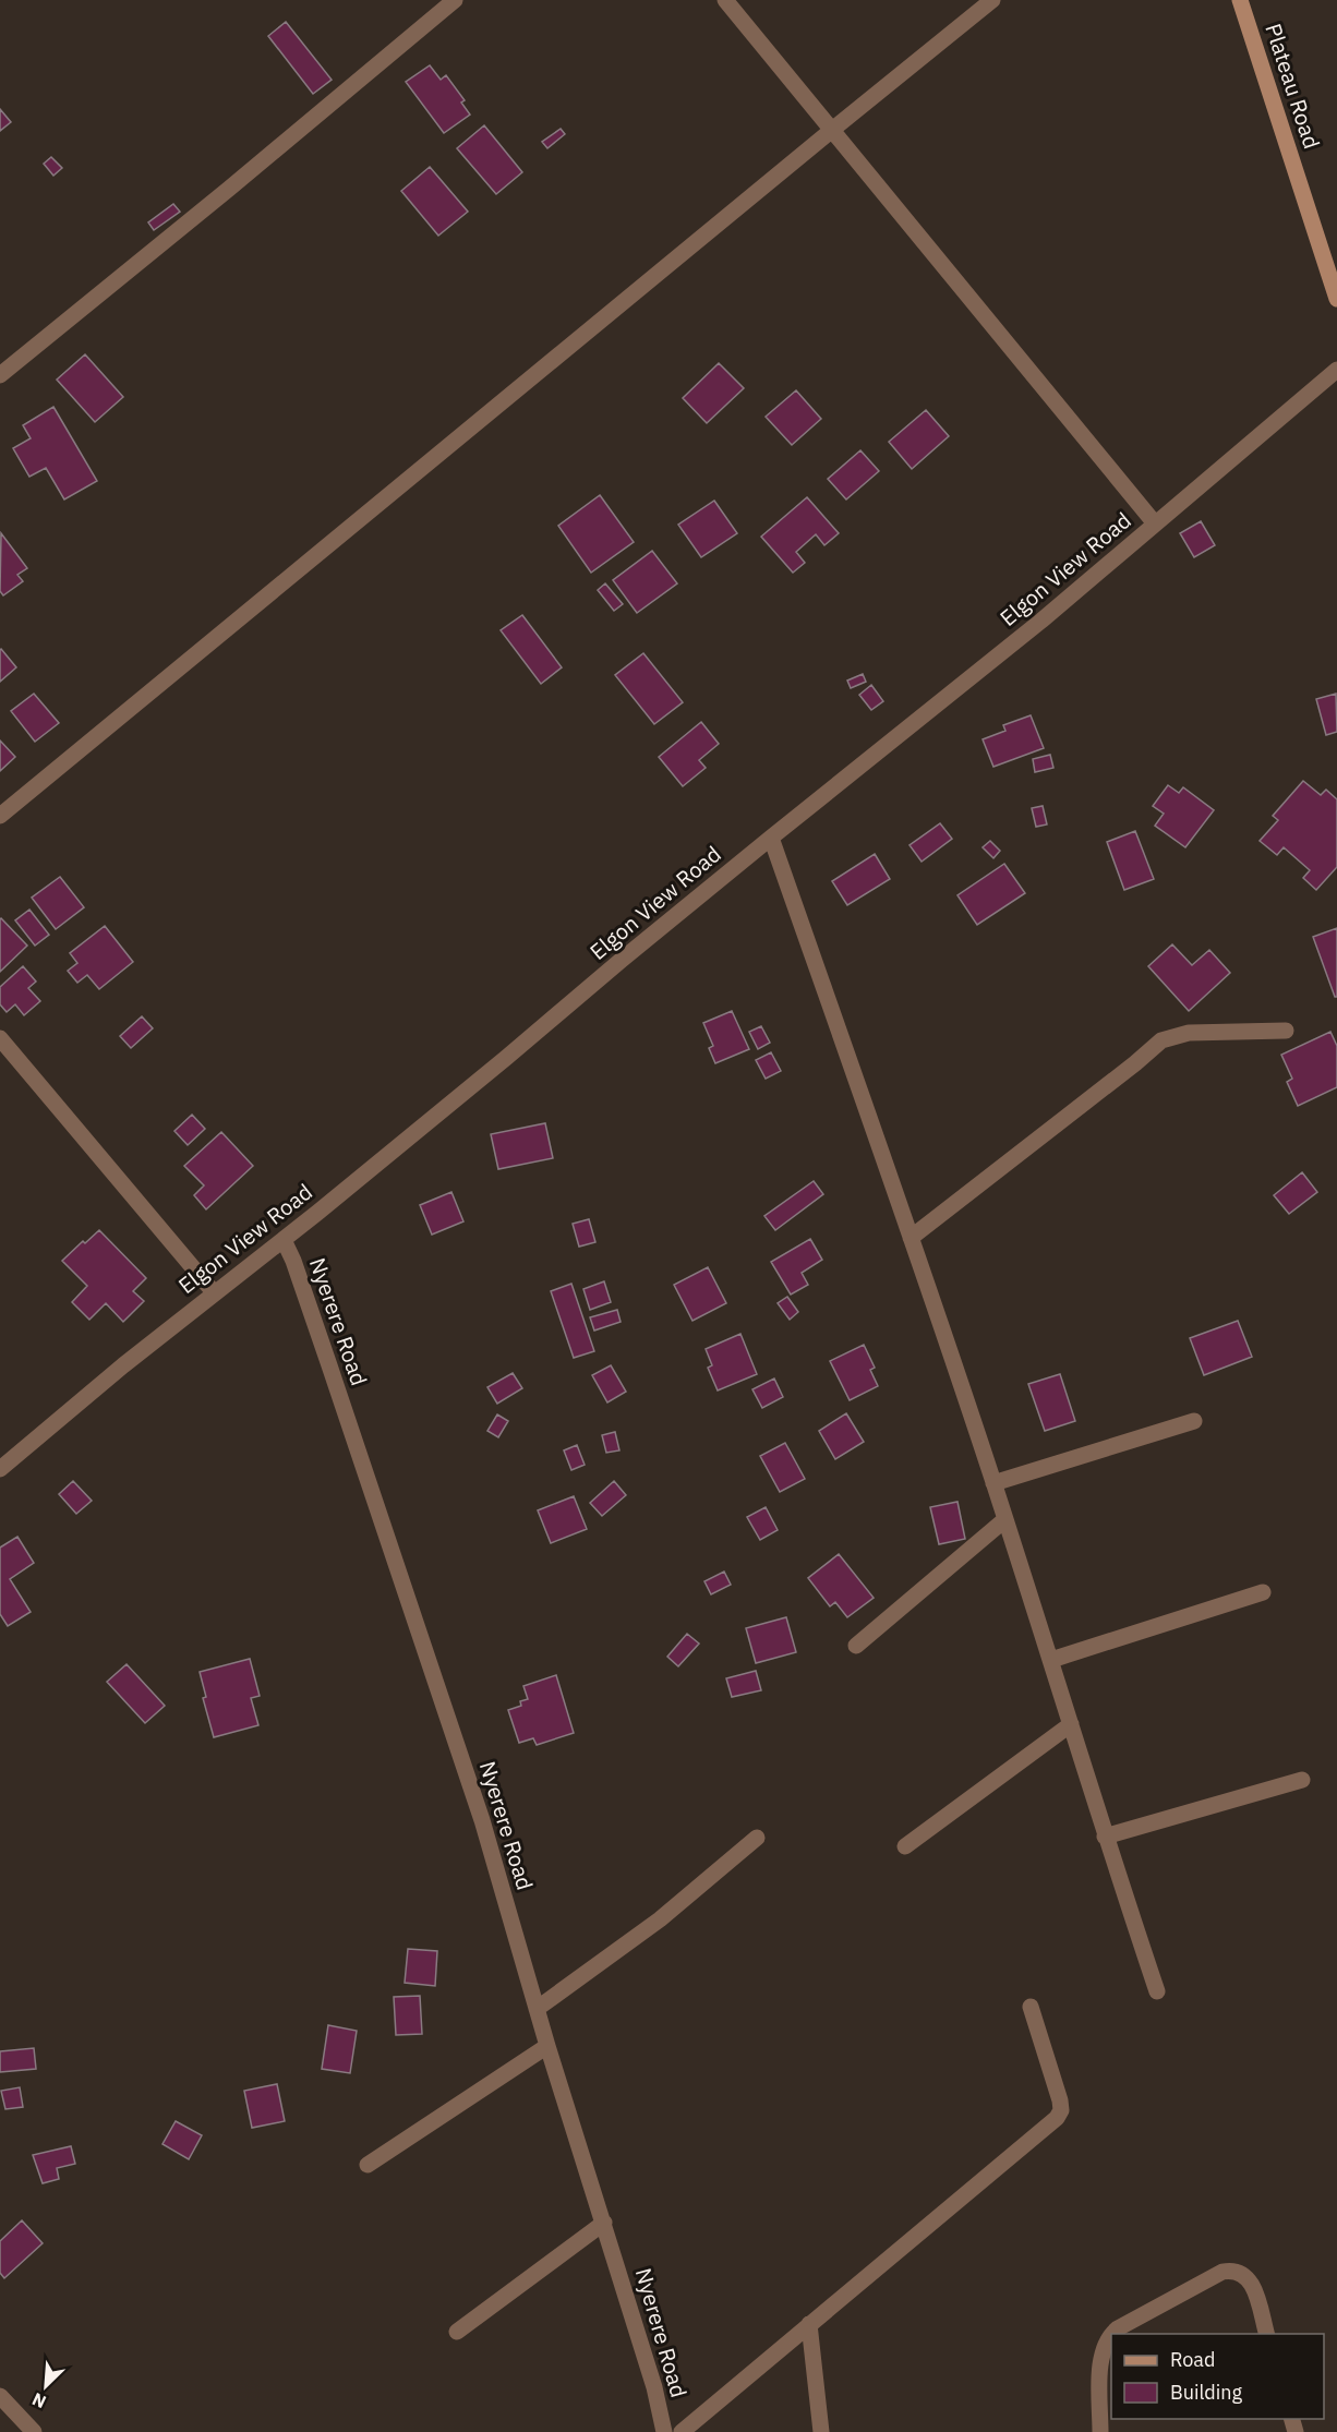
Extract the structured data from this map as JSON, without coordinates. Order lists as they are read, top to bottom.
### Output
{
  "streets": {
    "street": ["Plateau Road", "Elgon View Road", "Nyerere Road"]
  },
  "crossings": [
    ["Elgon View Road", "Nyerere Road"]
  ],
  "legend": ["Road", "Building"],
  "north": "bottom left"
}
